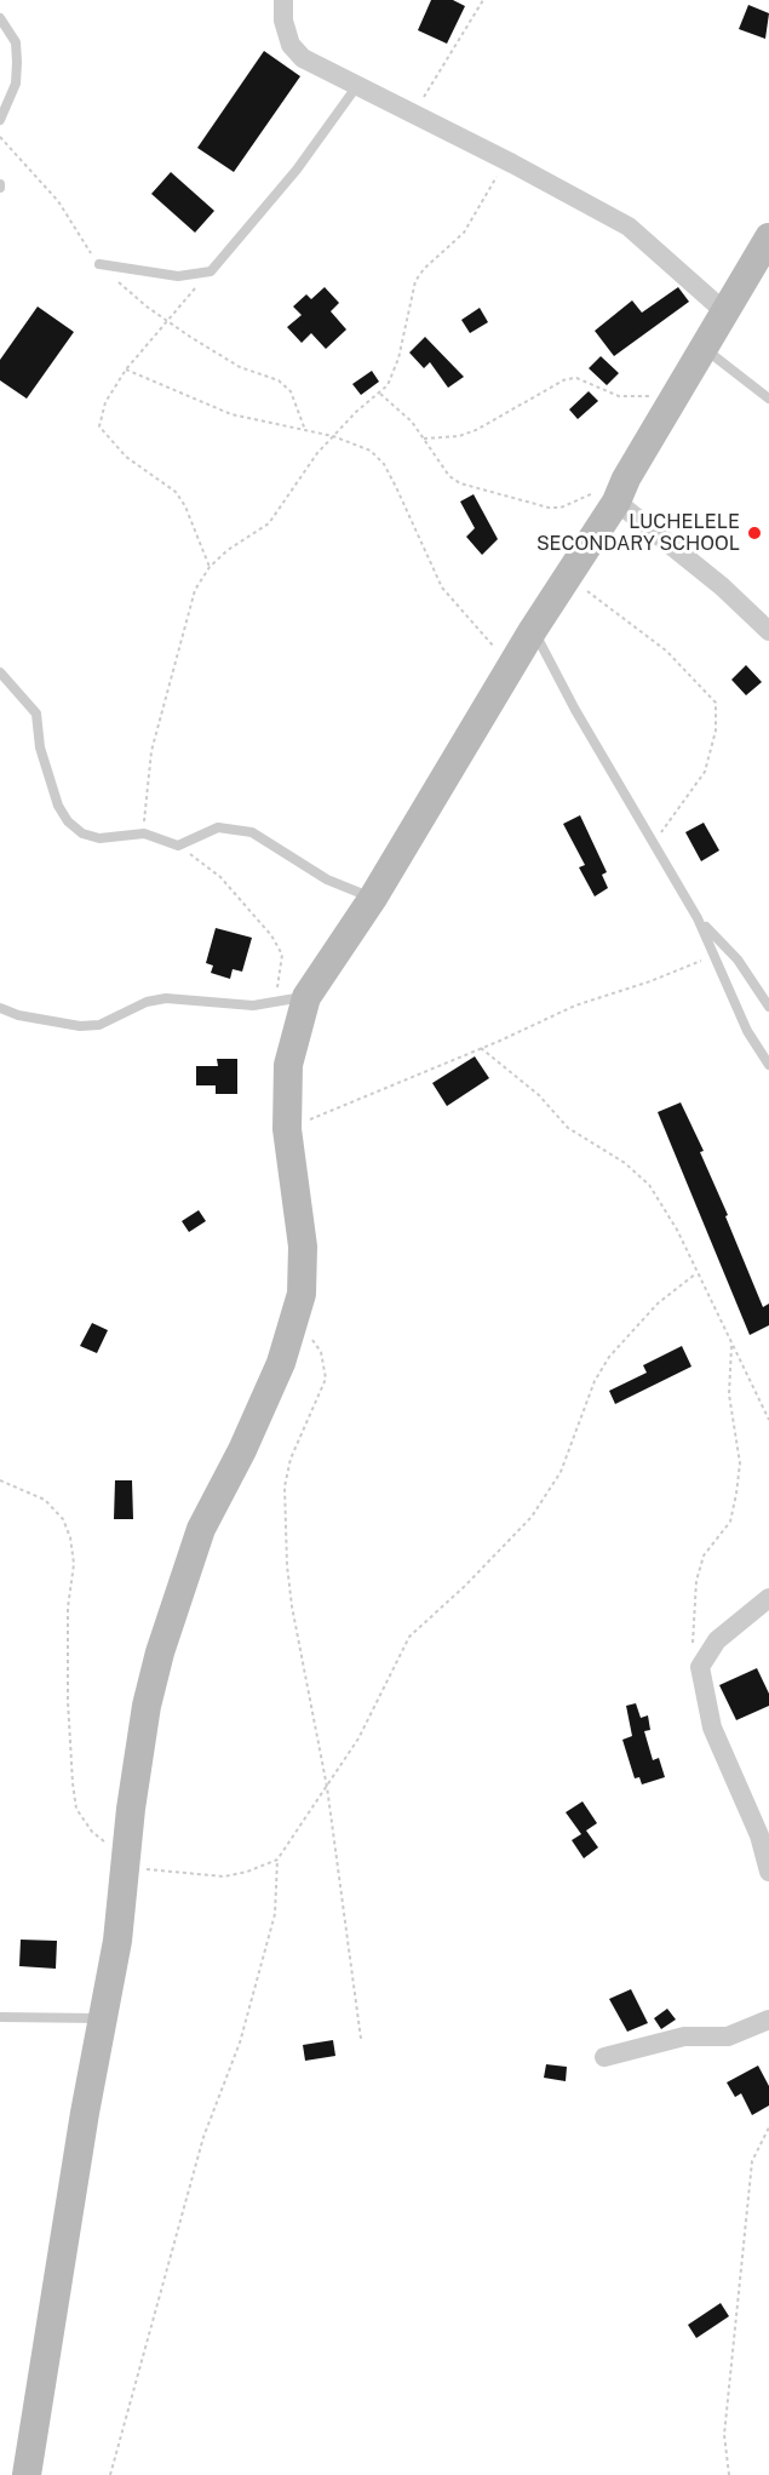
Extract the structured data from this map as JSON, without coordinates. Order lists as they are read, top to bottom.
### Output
{
  "places": ["LUCHELELE SECONDARY SCHOOL"]
}
